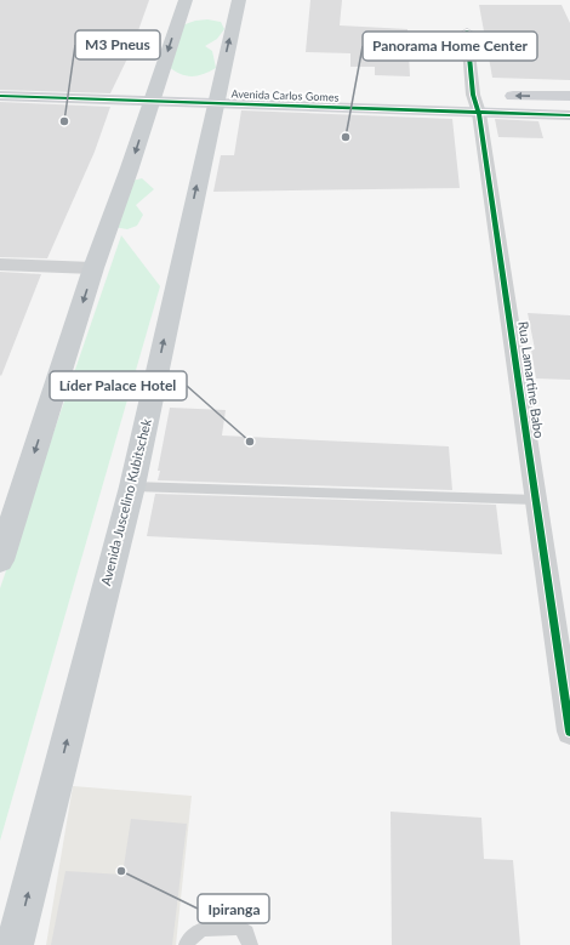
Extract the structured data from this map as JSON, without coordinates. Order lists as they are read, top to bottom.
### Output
{
  "streets": {
    "main road": ["Avenida Juscelino Kubitschek"],
    "street": ["Avenida Carlos Gomes", "Rua Lamartine Babo"]
  },
  "crossings": [
    ["Avenida Carlos Gomes", "Rua Lamartine Babo"],
    ["Avenida Carlos Gomes", "Avenida Juscelino Kubitschek"]
  ],
  "places": [
    "M3 Pneus",
    "Panorama Home Center",
    "Líder Palace Hotel",
    "Ipiranga"
  ]
}
